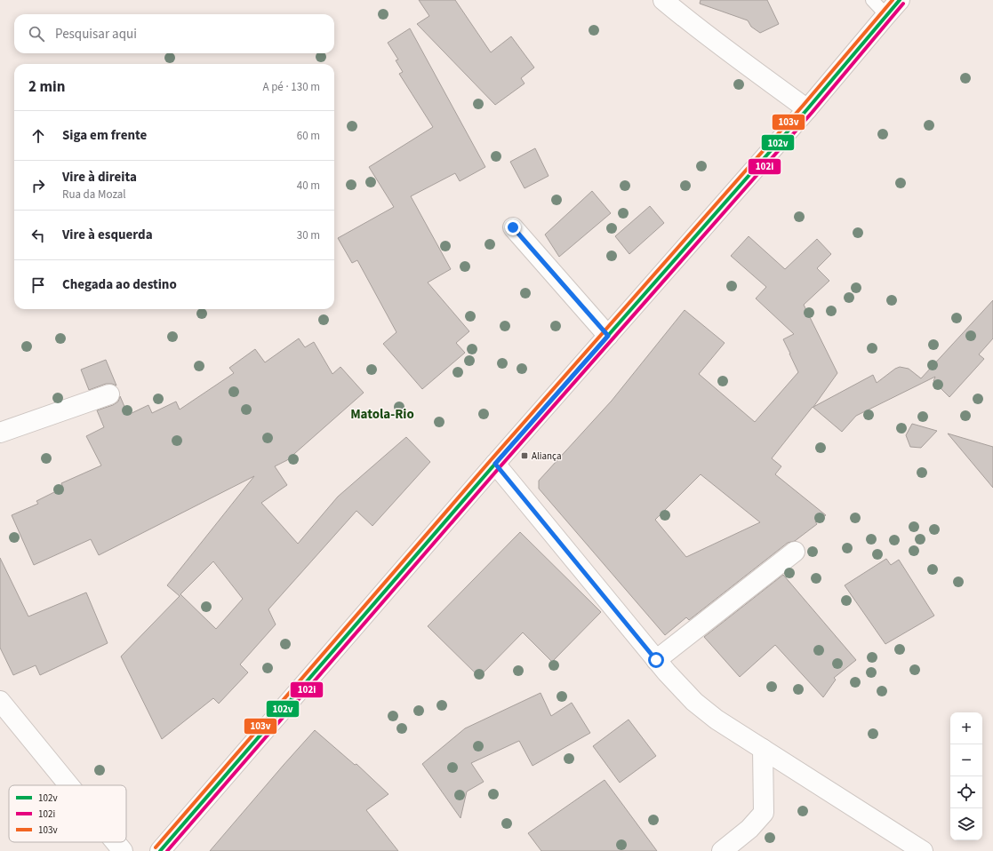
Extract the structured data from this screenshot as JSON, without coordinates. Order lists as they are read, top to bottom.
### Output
{
  "districts": ["Matola-Rio"],
  "places": {
    "transit": ["Aliança"]
  },
  "lines": ["transit line 102v", "transit line 103v", "transit line 102i"],
  "legend": ["102v", "102i", "103v"],
  "page": {
    "search": "Pesquisar aqui",
    "heading": ["2 min", "A pé · 130 m"],
    "list": [
      ["Siga em frente", "60 m"],
      ["Vire à direita", "Rua da Mozal", "40 m"],
      ["Vire à esquerda", "30 m"],
      "Chegada ao destino"
    ],
    "map_buttons": ["+", "−"]
  }
}
